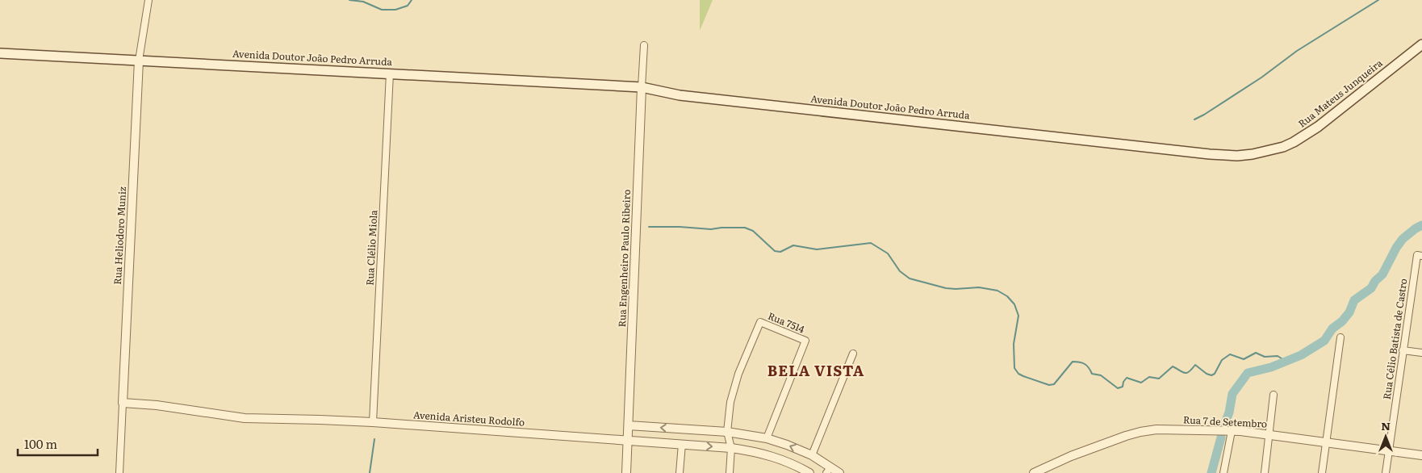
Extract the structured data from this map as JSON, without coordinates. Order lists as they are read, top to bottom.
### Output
{
  "streets": {
    "main road": ["Avenida Doutor João Pedro Arruda", "Rua Mateus Junqueira"],
    "street": [
      "Rua Heliodoro Muniz",
      "Rua Clélio Miola",
      "Rua Engenheiro Paulo Ribeiro",
      "Rua 7514",
      "Rua Célio Batista de Castro",
      "Avenida Aristeu Rodolfo",
      "Rua 7 de Setembro"
    ]
  },
  "crossings": [
    ["Avenida Doutor João Pedro Arruda", "Rua Mateus Junqueira"],
    ["Avenida Doutor João Pedro Arruda", "Rua Heliodoro Muniz"],
    ["Avenida Doutor João Pedro Arruda", "Rua Clélio Miola"],
    ["Avenida Doutor João Pedro Arruda", "Rua Engenheiro Paulo Ribeiro"],
    ["Rua Heliodoro Muniz", "Avenida Aristeu Rodolfo"],
    ["Rua Clélio Miola", "Avenida Aristeu Rodolfo"],
    ["Rua Engenheiro Paulo Ribeiro", "Avenida Aristeu Rodolfo"],
    ["Rua Célio Batista de Castro", "Rua 7 de Setembro"]
  ],
  "districts": ["BELA VISTA"],
  "scale_bar": "100 m",
  "north": "top"
}
